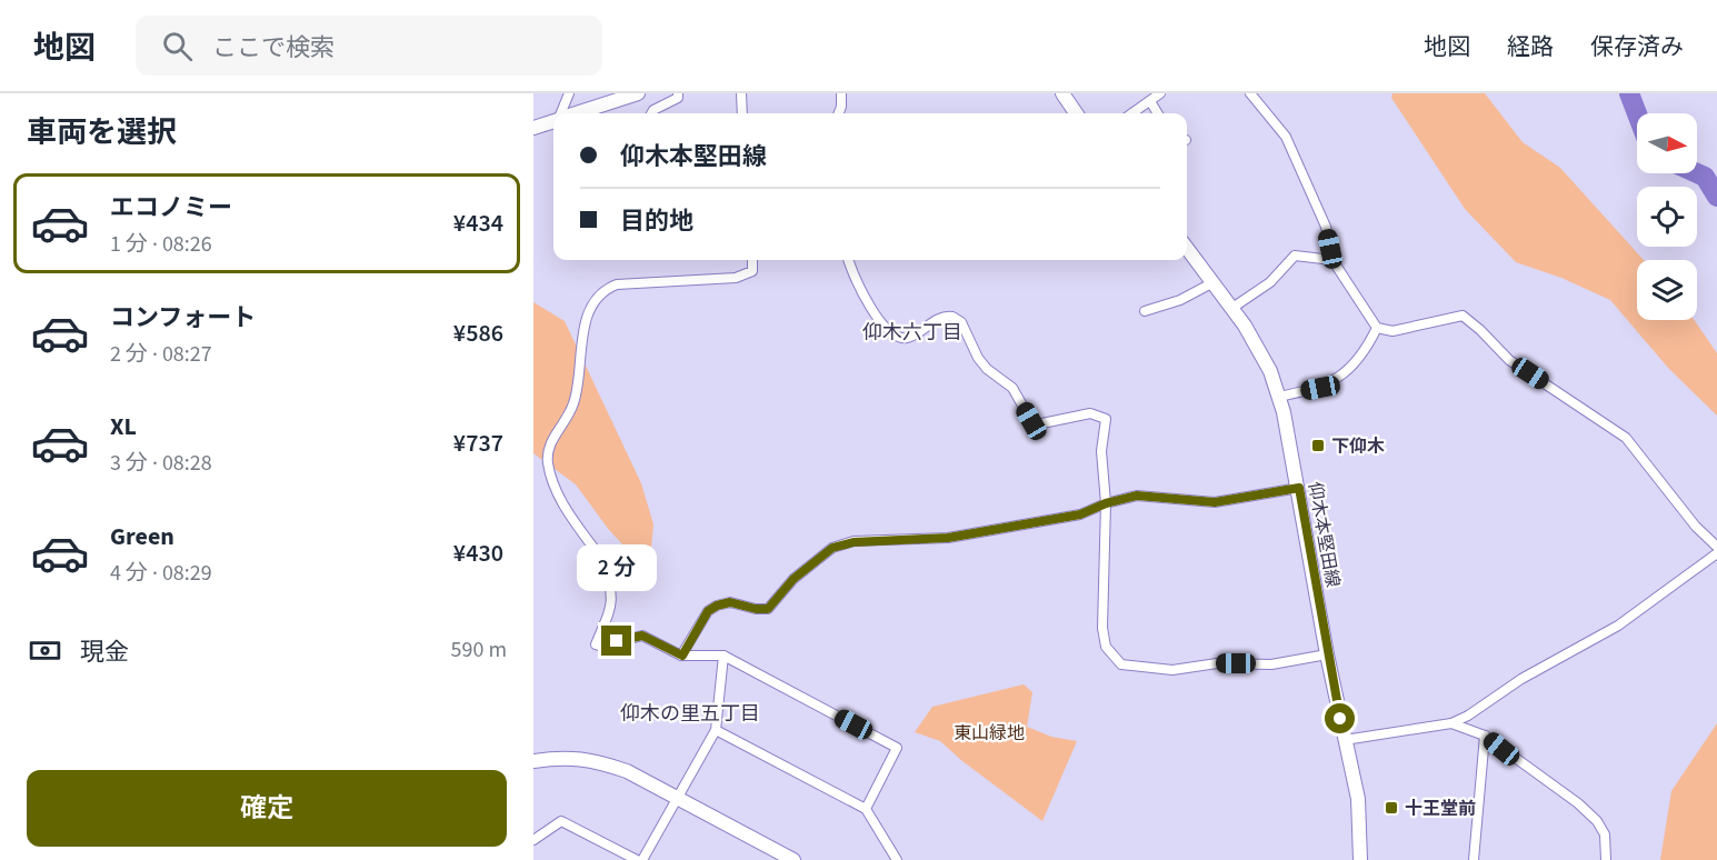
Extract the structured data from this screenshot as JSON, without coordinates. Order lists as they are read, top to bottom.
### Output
{
  "streets": {
    "main road": ["仰木本堅田線"]
  },
  "districts": ["仰木六丁目", "仰木の里五丁目"],
  "parks": ["東山緑地"],
  "places": {
    "transit": ["下仰木", "十王堂前"]
  },
  "north": "right",
  "page": {
    "header": "地図",
    "search": "ここで検索",
    "nav": ["地図", "経路", "保存済み"],
    "heading": "車両を選択",
    "banner": ["仰木本堅田線", "目的地"],
    "list": [
      {
        "name": "エコノミー",
        "note": "1 分 · 08:26",
        "value": "¥434"
      },
      {
        "name": "コンフォート",
        "note": "2 分 · 08:27",
        "value": "¥586"
      },
      {
        "name": "XL",
        "note": "3 分 · 08:28",
        "value": "¥737"
      },
      {
        "name": "Green",
        "note": "4 分 · 08:29",
        "value": "¥430"
      }
    ],
    "bubble": "2 分",
    "pay": ["現金", "590 m"],
    "buttons": "確定"
  }
}
